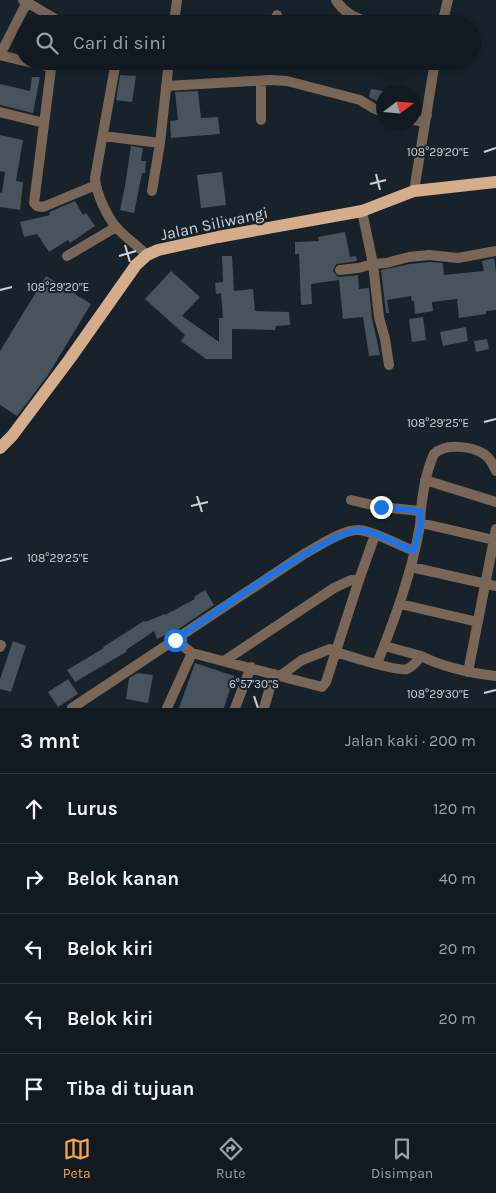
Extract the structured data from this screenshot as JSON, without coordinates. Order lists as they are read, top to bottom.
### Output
{
  "streets": {
    "main road": ["Jalan Siliwangi"]
  },
  "north": "right",
  "page": {
    "search": "Cari di sini",
    "heading": ["3 mnt", "Jalan kaki · 200 m"],
    "list": [
      ["Lurus", "120 m"],
      ["Belok kanan", "40 m"],
      ["Belok kiri", "20 m"],
      ["Belok kiri", "20 m"],
      "Tiba di tujuan"
    ],
    "nav": ["Peta", "Rute", "Disimpan"]
  },
  "coordinates": [
    "108°29'20\"E",
    "108°29'25\"E",
    "6°57'30\"S",
    "108°29'30\"E"
  ]
}
